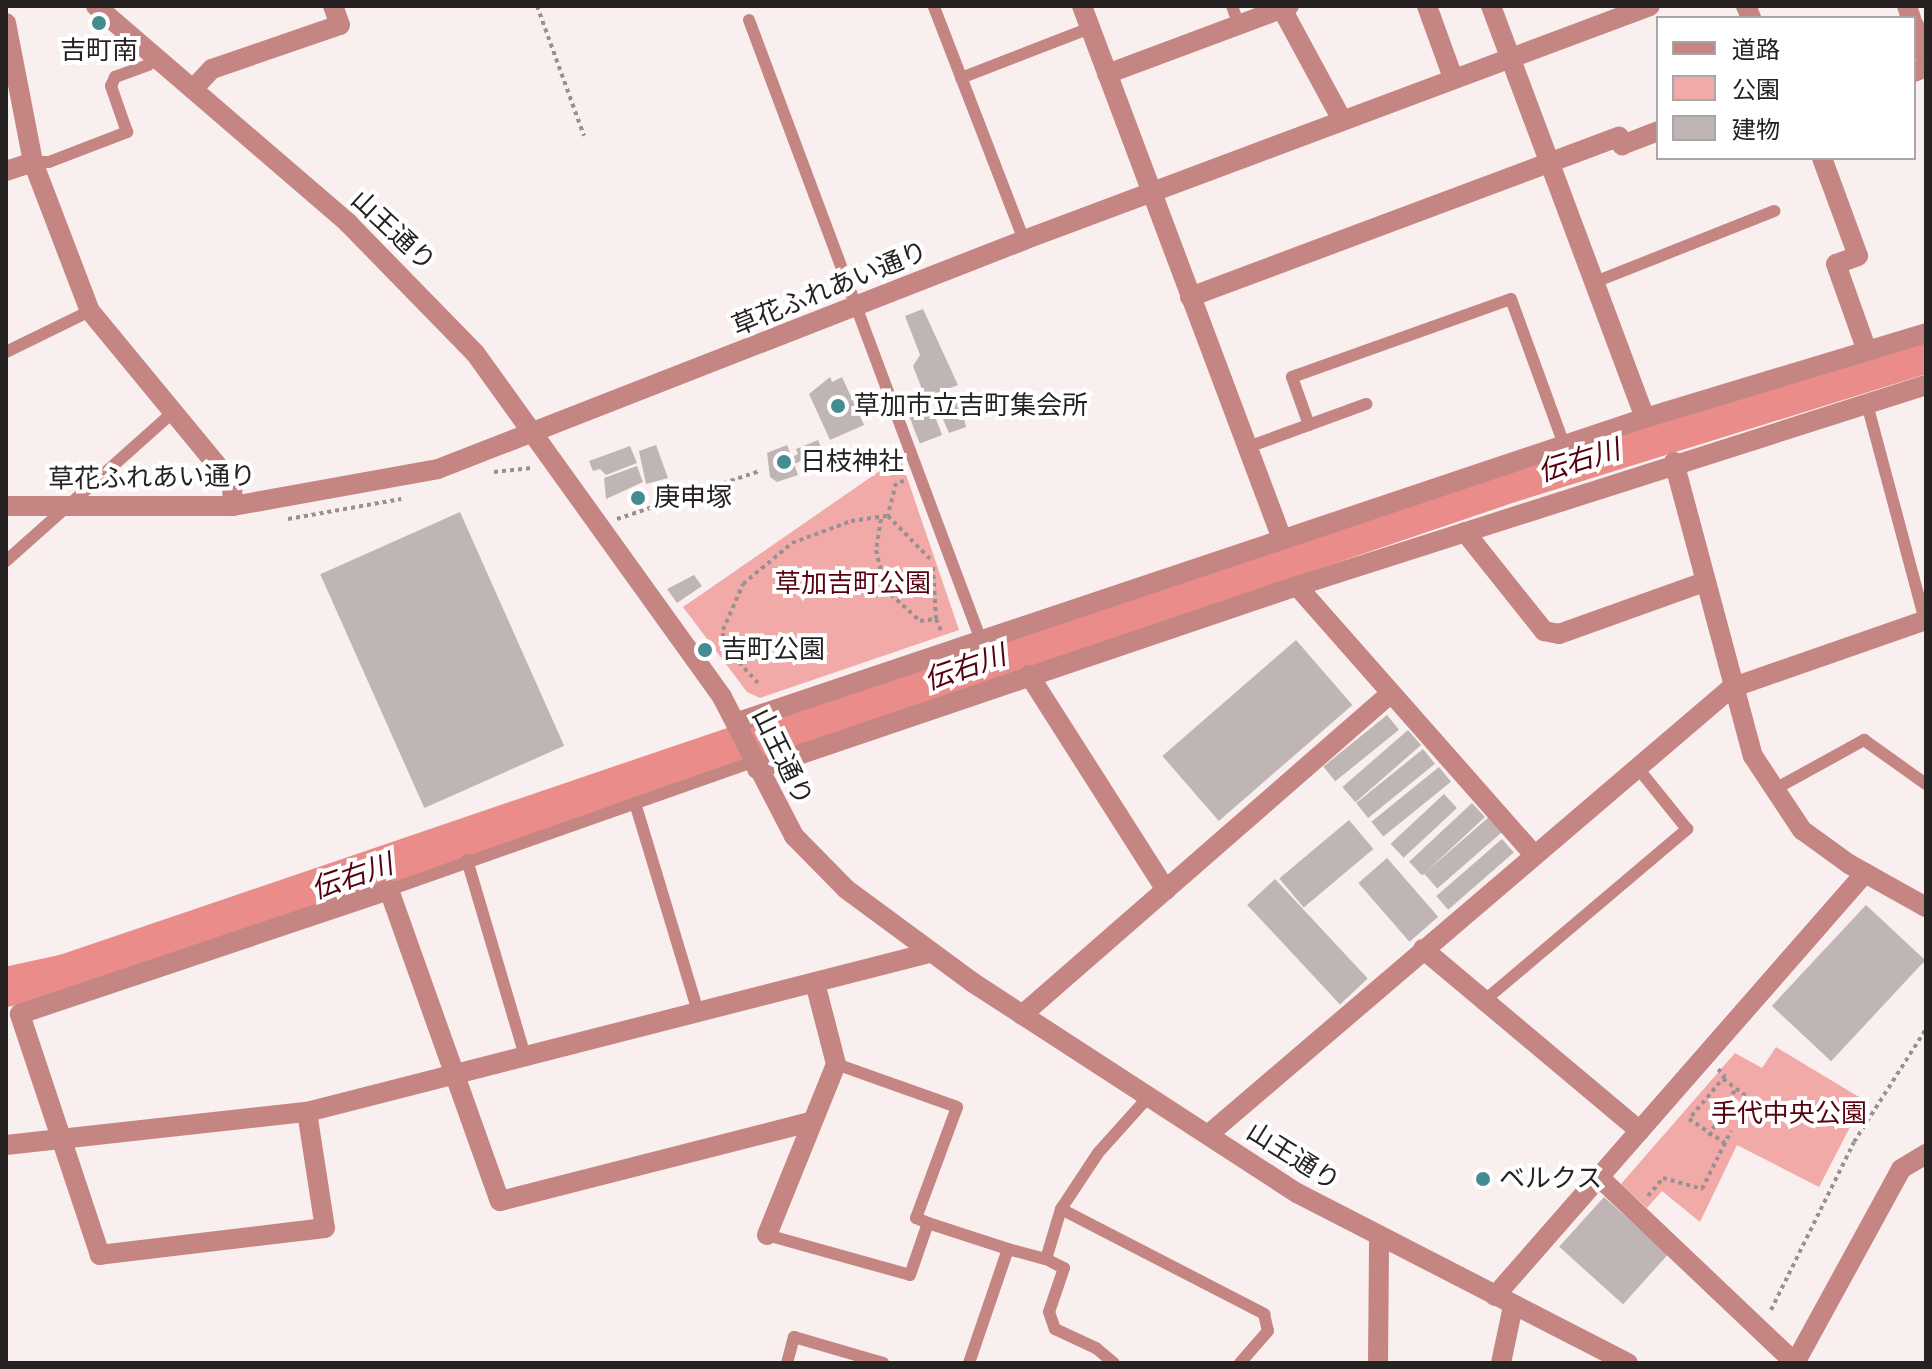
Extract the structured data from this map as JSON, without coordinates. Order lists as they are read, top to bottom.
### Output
{
  "streets": {
    "street": ["山王通り", "草花ふれあい通り"]
  },
  "crossings": [
    ["山王通り", "草花ふれあい通り"]
  ],
  "water": ["伝右川"],
  "parks": ["草加吉町公園", "手代中央公園"],
  "places": [
    "吉町南",
    "草加市立吉町集会所",
    "日枝神社",
    "庚申塚",
    "吉町公園",
    "ベルクス"
  ],
  "legend": ["道路", "公園", "建物"]
}
